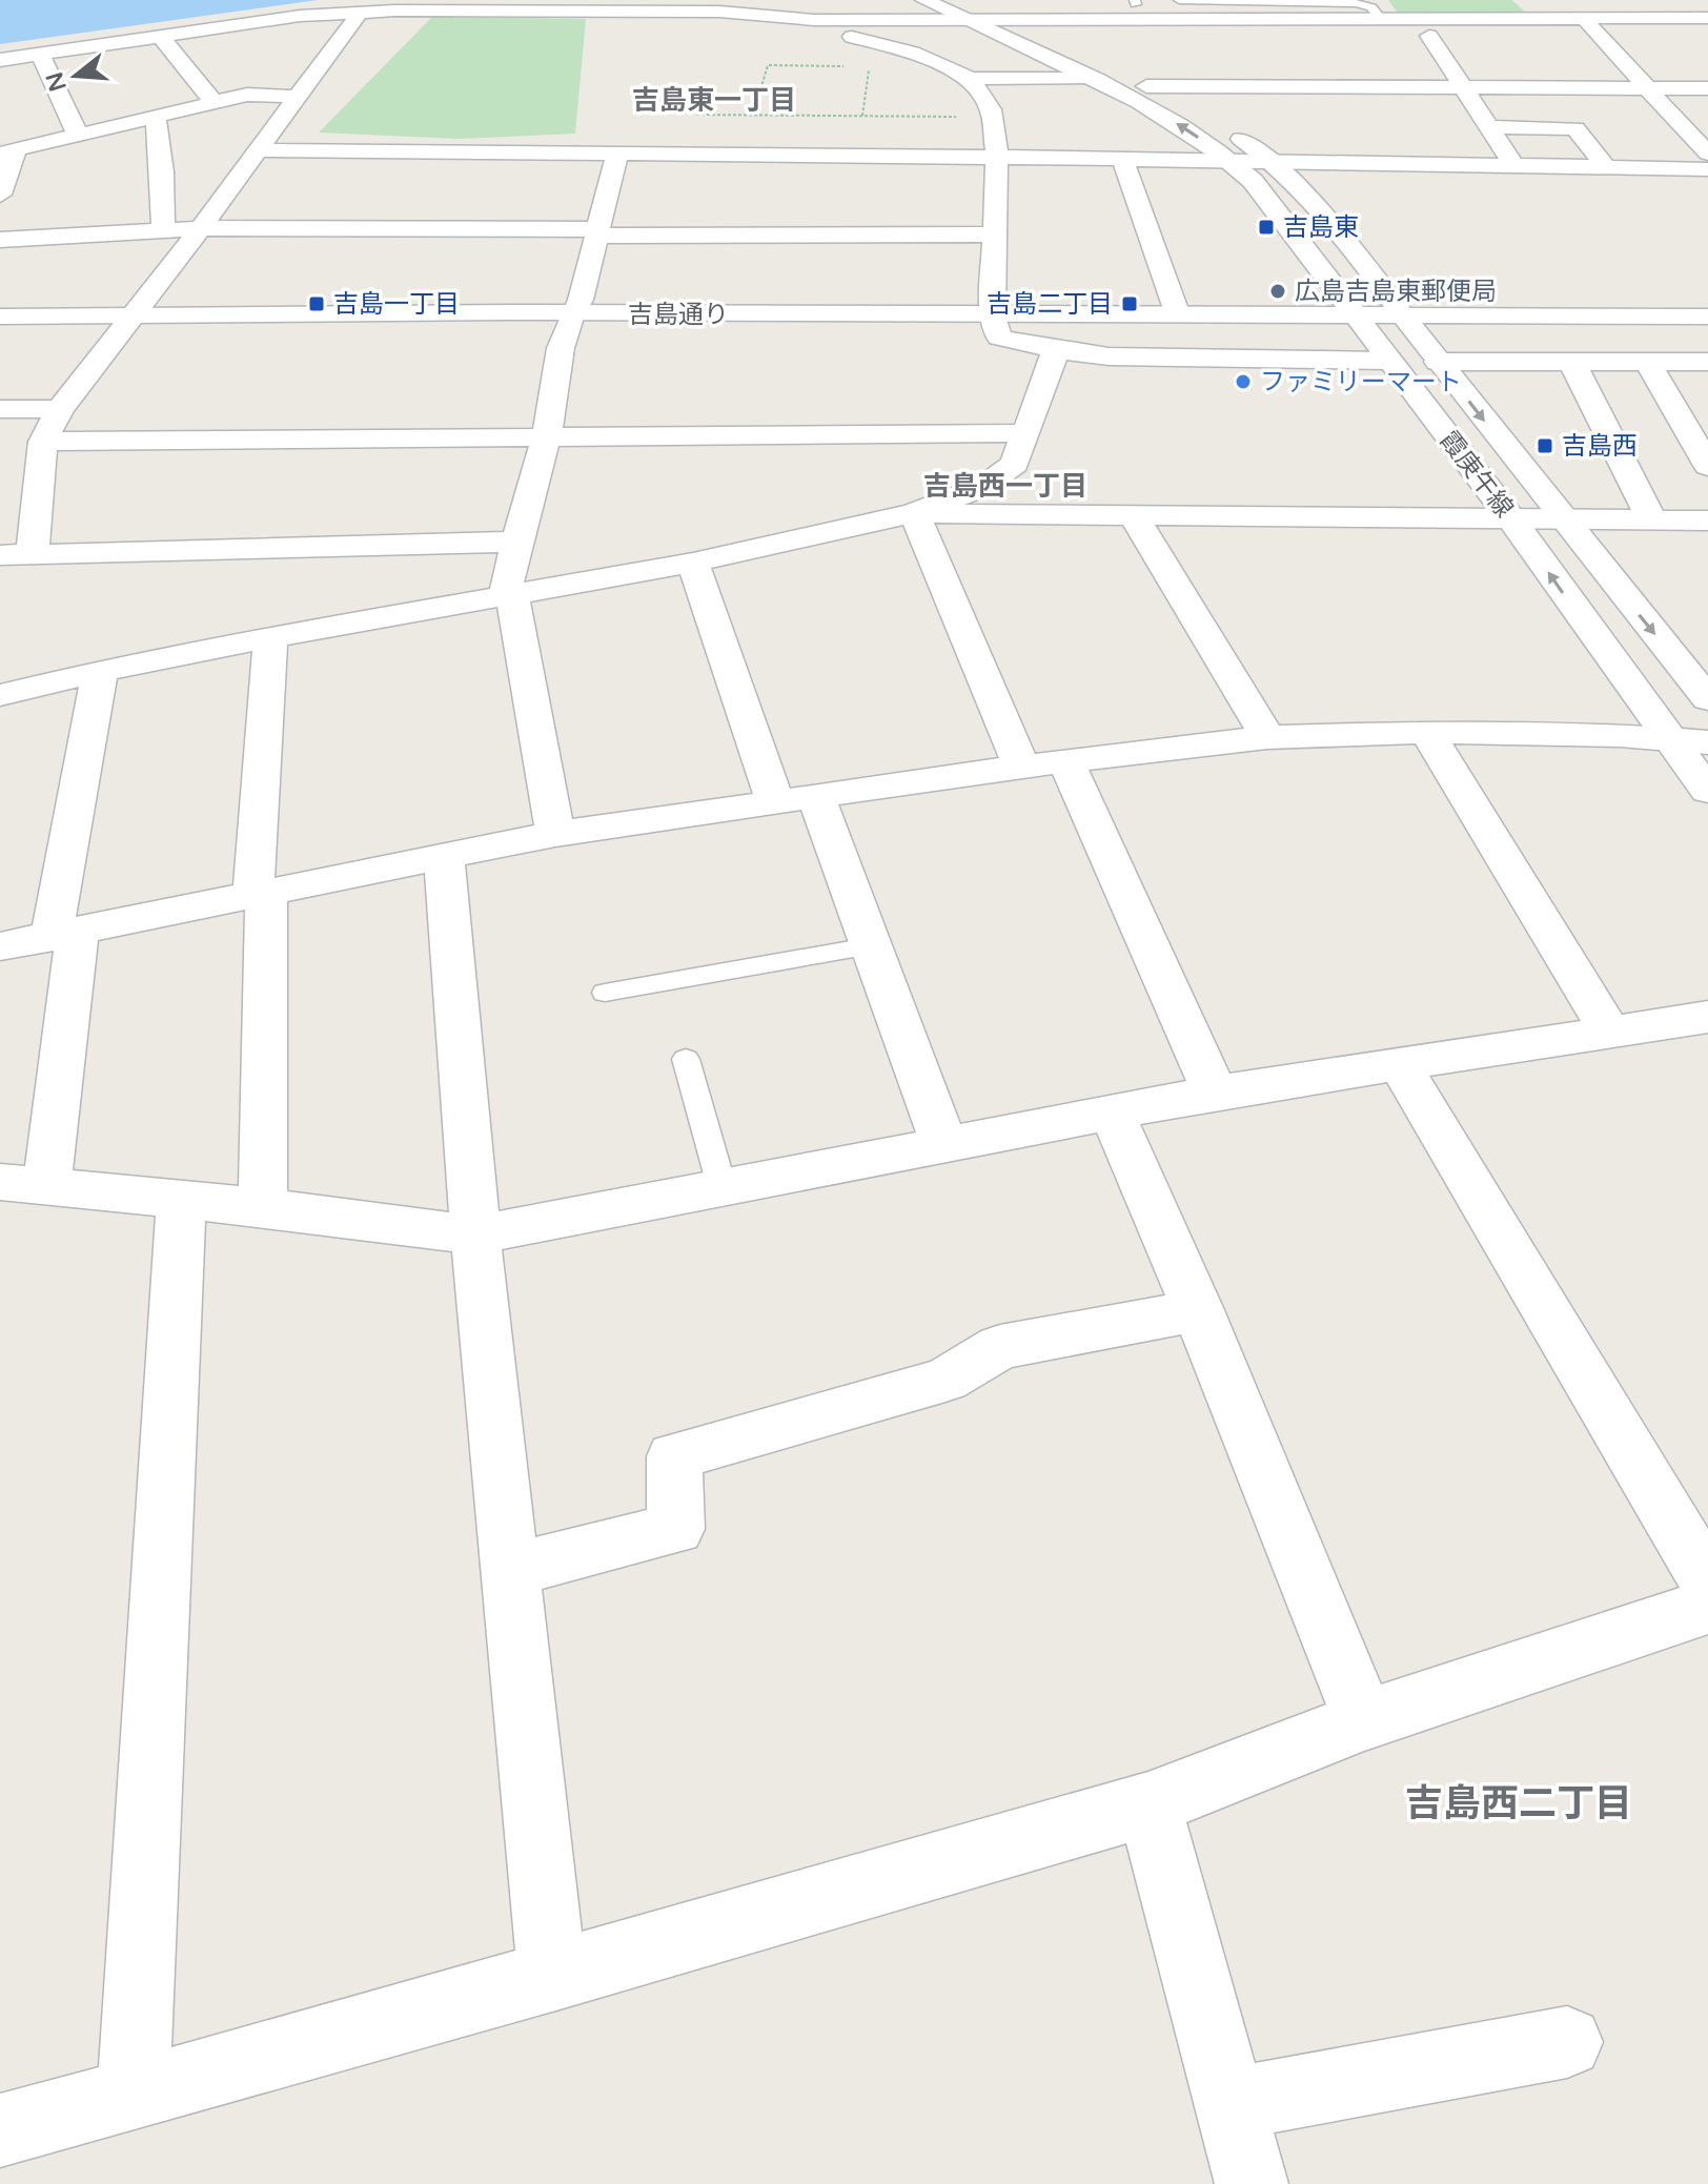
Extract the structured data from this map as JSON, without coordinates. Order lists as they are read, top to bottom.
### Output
{
  "streets": {
    "street": ["吉島通り", "霞庚午線"]
  },
  "crossings": [
    ["吉島通り", "霞庚午線"]
  ],
  "districts": ["吉島東一丁目", "吉島西一丁目", "吉島西二丁目"],
  "places": {
    "transit": [
      "吉島東",
      "吉島一丁目",
      "吉島二丁目",
      "吉島西"
    ],
    "other": ["広島吉島東郵便局", "ファミリーマート"]
  },
  "north": "left"
}
